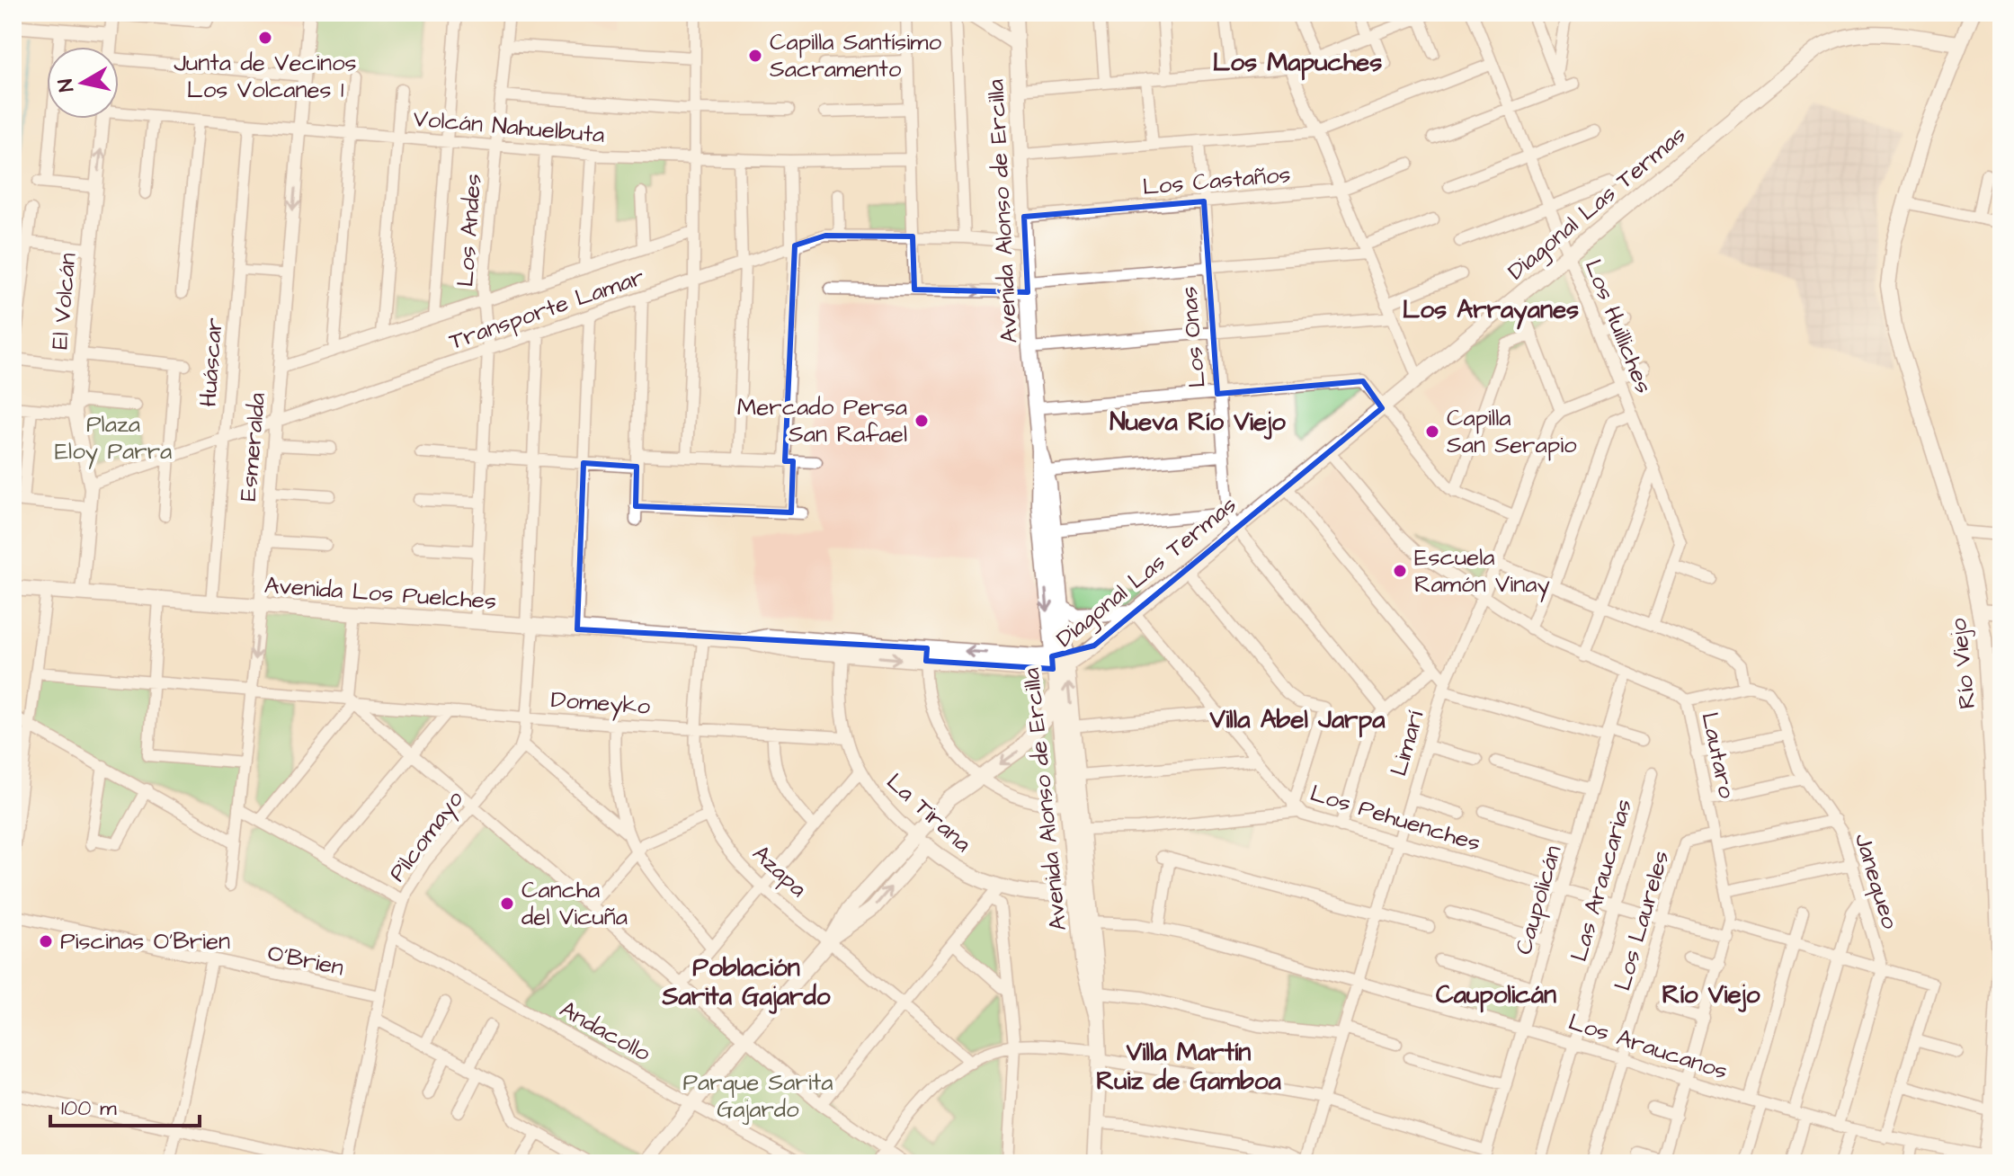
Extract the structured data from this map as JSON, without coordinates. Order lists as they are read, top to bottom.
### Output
{
  "streets": {
    "main road": [
      "Diagonal Las Termas",
      "Avenida Alonso de Ercilla",
      "Avenida Los Puelches",
      "Río Viejo",
      "La Tirana"
    ],
    "street": [
      "Volcán Nahuelbuta",
      "Los Castaños",
      "Los Andes",
      "El Volcán",
      "Transporte Lamar",
      "Los Huilliches",
      "Los Onas",
      "Huáscar",
      "Esmeralda",
      "Domeyko",
      "Limarí",
      "Lautaro",
      "Los Pehuenches",
      "Pilcomayo",
      "Azapa",
      "Las Araucarias",
      "Janequeo",
      "Caupolicán",
      "Los Laureles",
      "O'Brien",
      "Andacollo",
      "Los Araucanos"
    ]
  },
  "crossings": [
    ["Volcán Nahuelbuta", "Los Andes"],
    ["Volcán Nahuelbuta", "Huáscar"],
    ["Volcán Nahuelbuta", "Esmeralda"],
    ["Los Castaños", "Avenida Alonso de Ercilla"],
    ["Los Castaños", "Los Onas"],
    ["Diagonal Las Termas", "Avenida Alonso de Ercilla"],
    ["Diagonal Las Termas", "Los Huilliches"],
    ["Diagonal Las Termas", "Los Onas"],
    ["Diagonal Las Termas", "Avenida Los Puelches"],
    ["Diagonal Las Termas", "Río Viejo"],
    ["Diagonal Las Termas", "Lautaro"],
    ["Diagonal Las Termas", "Los Pehuenches"],
    ["Avenida Alonso de Ercilla", "Transporte Lamar"],
    ["Avenida Alonso de Ercilla", "Avenida Los Puelches"],
    ["Avenida Alonso de Ercilla", "La Tirana"],
    ["Avenida Alonso de Ercilla", "Los Araucanos"],
    ["Los Andes", "Transporte Lamar"],
    ["Los Andes", "Avenida Los Puelches"],
    ["El Volcán", "Transporte Lamar"],
    ["El Volcán", "Avenida Los Puelches"],
    ["Transporte Lamar", "Huáscar"],
    ["Transporte Lamar", "Esmeralda"],
    ["Huáscar", "Avenida Los Puelches"],
    ["Esmeralda", "Avenida Los Puelches"],
    ["Esmeralda", "Domeyko"],
    ["Avenida Los Puelches", "La Tirana"],
    ["Avenida Los Puelches", "Azapa"],
    ["Río Viejo", "Los Araucanos"],
    ["Domeyko", "La Tirana"],
    ["Domeyko", "Azapa"],
    ["Limarí", "Lautaro"],
    ["Limarí", "Los Pehuenches"],
    ["Limarí", "Los Araucanos"],
    ["Lautaro", "Los Pehuenches"],
    ["Lautaro", "Caupolicán"],
    ["Lautaro", "Los Laureles"],
    ["Lautaro", "Los Araucanos"],
    ["Los Pehuenches", "Las Araucarias"],
    ["Los Pehuenches", "Caupolicán"],
    ["Los Pehuenches", "Los Laureles"],
    ["Pilcomayo", "O'Brien"],
    ["Pilcomayo", "Andacollo"],
    ["Las Araucarias", "Los Araucanos"],
    ["Caupolicán", "Los Araucanos"],
    ["Los Laureles", "Los Araucanos"]
  ],
  "districts": [
    "Los Mapuches",
    "Los Arrayanes",
    "Nueva Río Viejo",
    "Villa Abel Jarpa",
    "Población Sarita Gajardo",
    "Caupolicán",
    "Río Viejo",
    "Villa Martín Ruiz de Gamboa"
  ],
  "parks": ["Plaza Eloy Parra", "Parque Sarita Gajardo"],
  "places": [
    "Junta de Vecinos Los Volcanes 1",
    "Capilla Santísimo Sacramento",
    "Mercado Persa San Rafael",
    "Capilla San Serapio",
    "Escuela Ramón Vinay",
    "Cancha del Vicuña",
    "Piscinas O'Brien"
  ],
  "scale_bar": "100 m",
  "north": "left"
}
